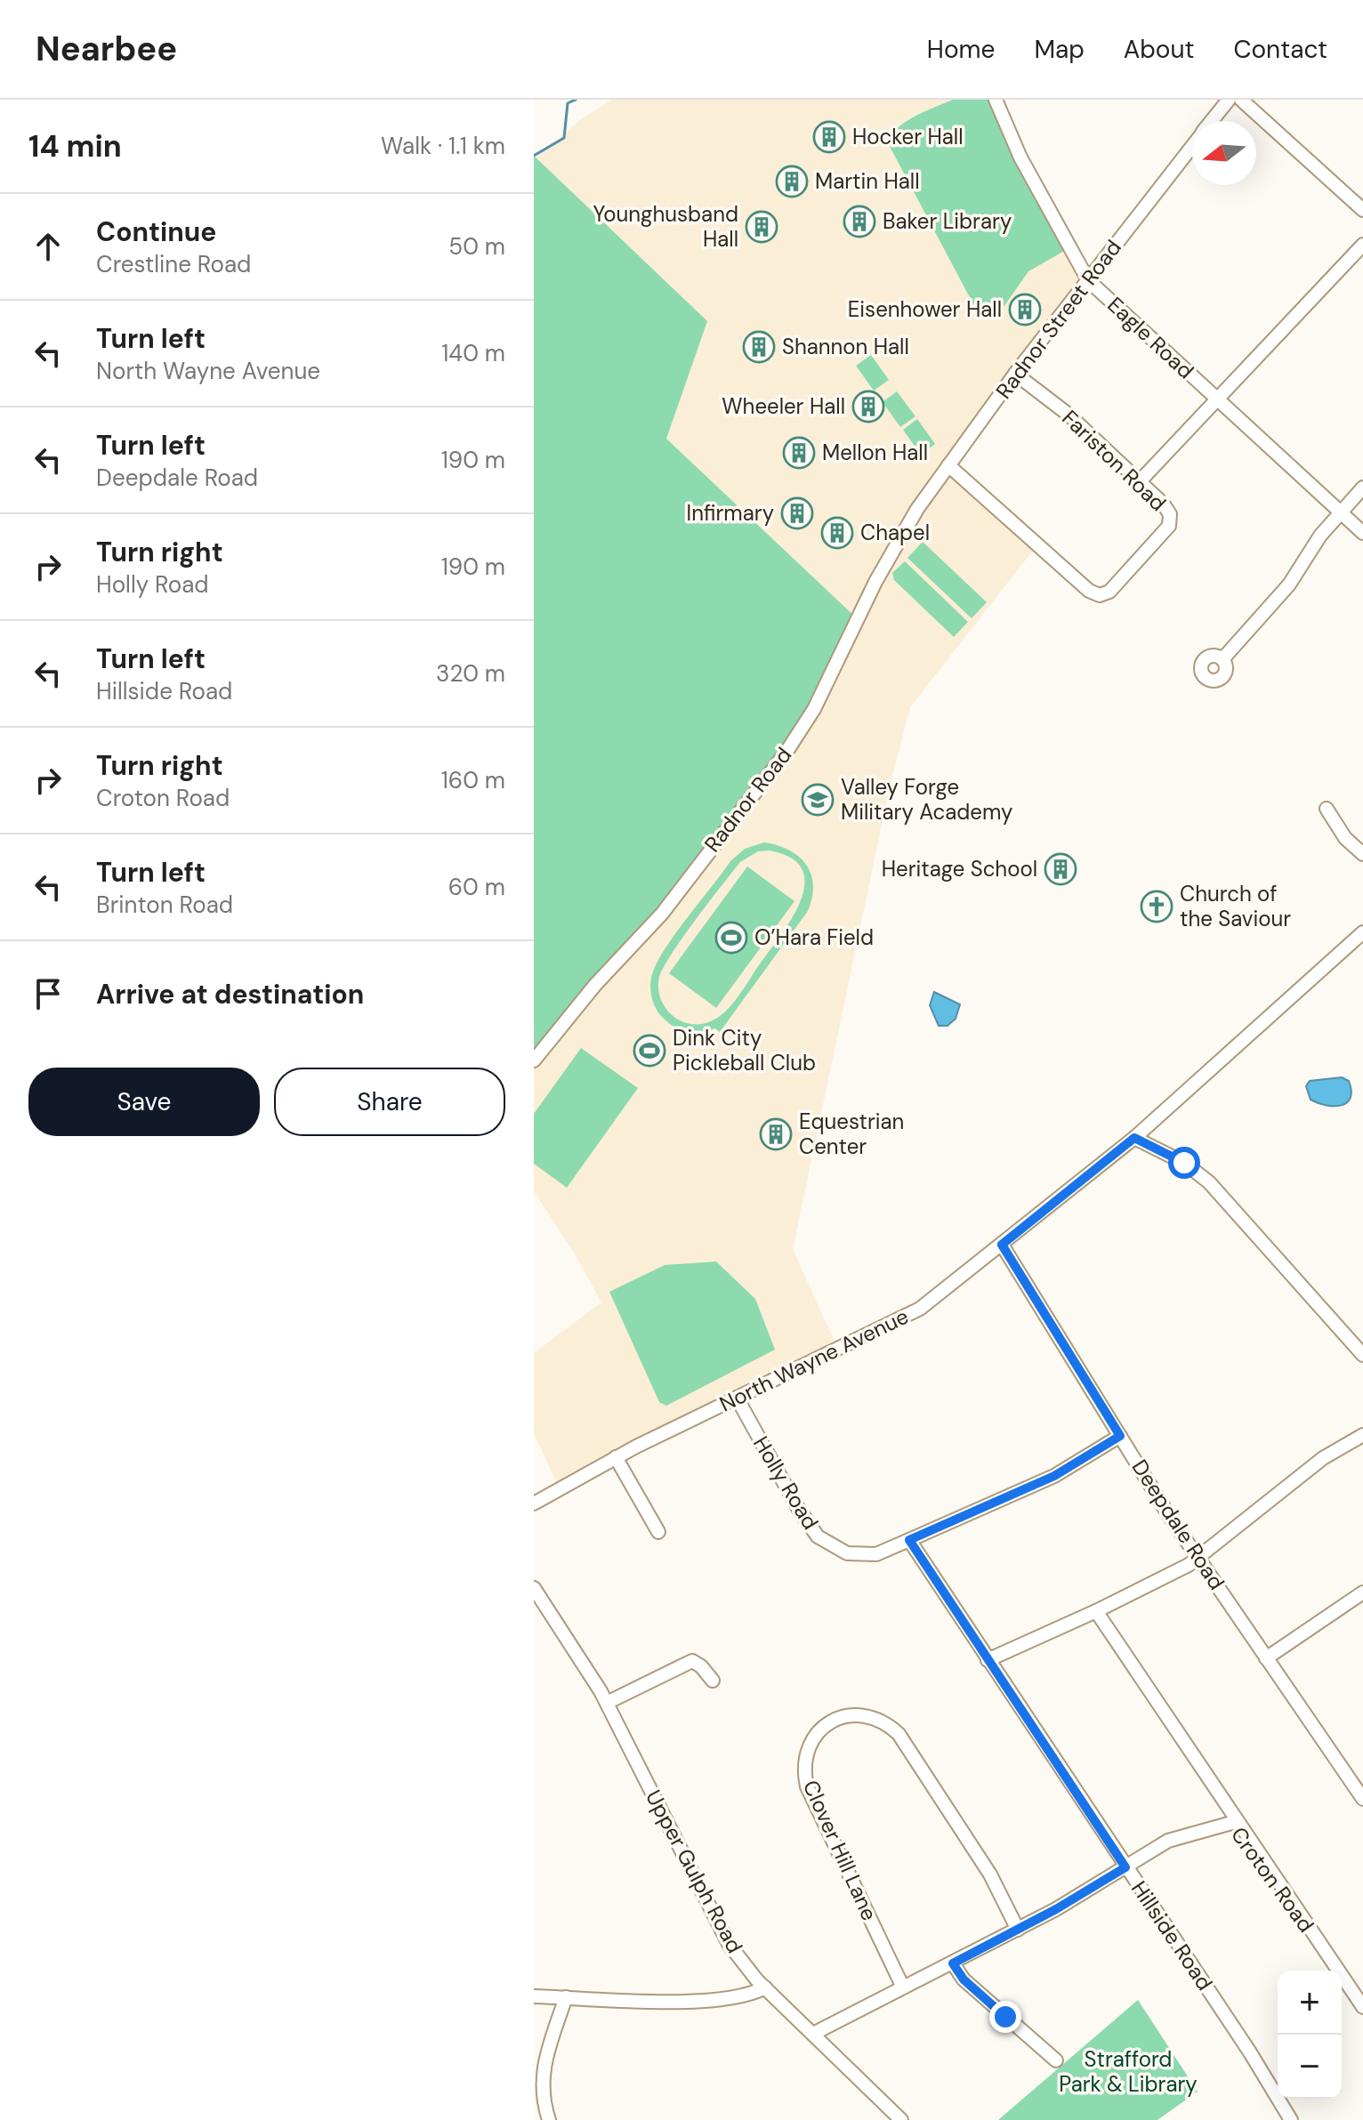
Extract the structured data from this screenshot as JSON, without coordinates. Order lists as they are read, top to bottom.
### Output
{
  "streets": {
    "street": [
      "Radnor Street Road",
      "Eagle Road",
      "Fariston Road",
      "Radnor Road",
      "North Wayne Avenue",
      "Holly Road",
      "Deepdale Road",
      "Clover Hill Lane",
      "Upper Gulph Road",
      "Croton Road",
      "Hillside Road"
    ]
  },
  "crossings": [
    ["Radnor Street Road", "Eagle Road"],
    ["Radnor Street Road", "Fariston Road"],
    ["Radnor Street Road", "Radnor Road"],
    ["North Wayne Avenue", "Holly Road"],
    ["North Wayne Avenue", "Deepdale Road"],
    ["Holly Road", "Deepdale Road"],
    ["Holly Road", "Hillside Road"],
    ["Clover Hill Lane", "Croton Road"],
    ["Upper Gulph Road", "Croton Road"],
    ["Croton Road", "Hillside Road"]
  ],
  "parks": ["Strafford Park & Library"],
  "places": {
    "building": [
      "Hocker Hall",
      "Martin Hall",
      "Baker Library",
      "Younghusband Hall",
      "Eisenhower Hall",
      "Shannon Hall",
      "Wheeler Hall",
      "Mellon Hall",
      "Infirmary",
      "Chapel",
      "Heritage School",
      "Equestrian Center"
    ],
    "school or university": ["Valley Forge Military Academy"],
    "church": ["Church of the Saviour"],
    "sports": ["O’Hara Field", "Dink City Pickleball Club"]
  },
  "north": "left",
  "page": {
    "header": "Nearbee",
    "nav": [
      "Home",
      "Map",
      "About",
      "Contact"
    ],
    "heading": ["14 min", "Walk · 1.1 km"],
    "list": [
      ["Continue", "Crestline Road", "50 m"],
      ["Turn left", "North Wayne Avenue", "140 m"],
      ["Turn left", "Deepdale Road", "190 m"],
      ["Turn right", "Holly Road", "190 m"],
      ["Turn left", "Hillside Road", "320 m"],
      ["Turn right", "Croton Road", "160 m"],
      ["Turn left", "Brinton Road", "60 m"],
      "Arrive at destination"
    ],
    "buttons": ["Save", "Share"],
    "map_buttons": ["+", "−"]
  }
}
